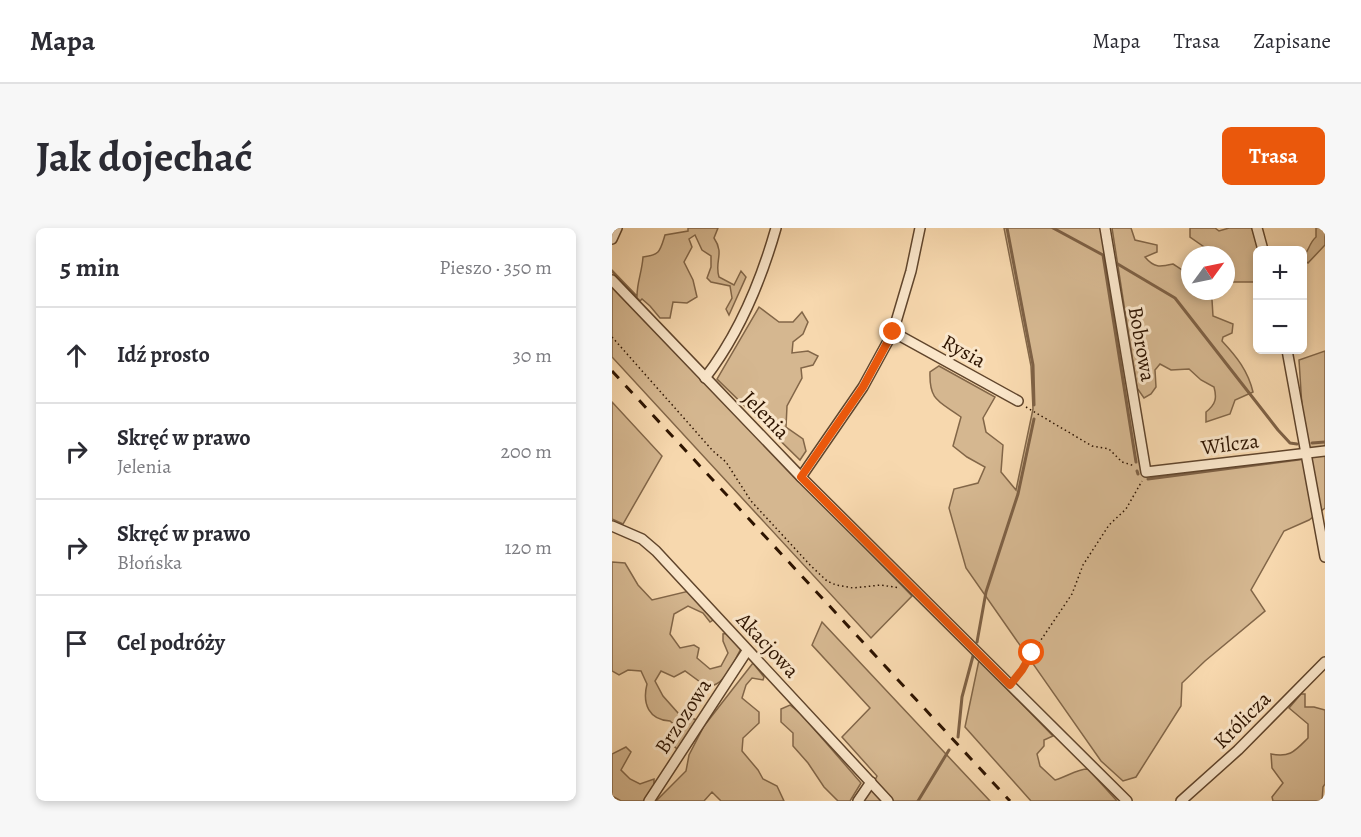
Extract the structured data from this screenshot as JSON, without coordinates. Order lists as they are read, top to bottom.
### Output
{
  "streets": {
    "street": [
      "Bobrowa",
      "Rysia",
      "Jelenia",
      "Wilcza",
      "Akacjowa",
      "Brzozowa",
      "Królicza"
    ]
  },
  "crossings": [
    ["Bobrowa", "Wilcza"],
    ["Akacjowa", "Brzozowa"]
  ],
  "north": "top right",
  "page": {
    "header": "Mapa",
    "nav": ["Mapa", "Trasa", "Zapisane"],
    "buttons": "Trasa",
    "title": "Jak dojechać",
    "heading": ["5 min", "Pieszo · 350 m"],
    "map_buttons": ["+", "−"],
    "list": [
      ["Idź prosto", "30 m"],
      ["Skręć w prawo", "Jelenia", "200 m"],
      ["Skręć w prawo", "Błońska", "120 m"],
      "Cel podróży"
    ]
  }
}
